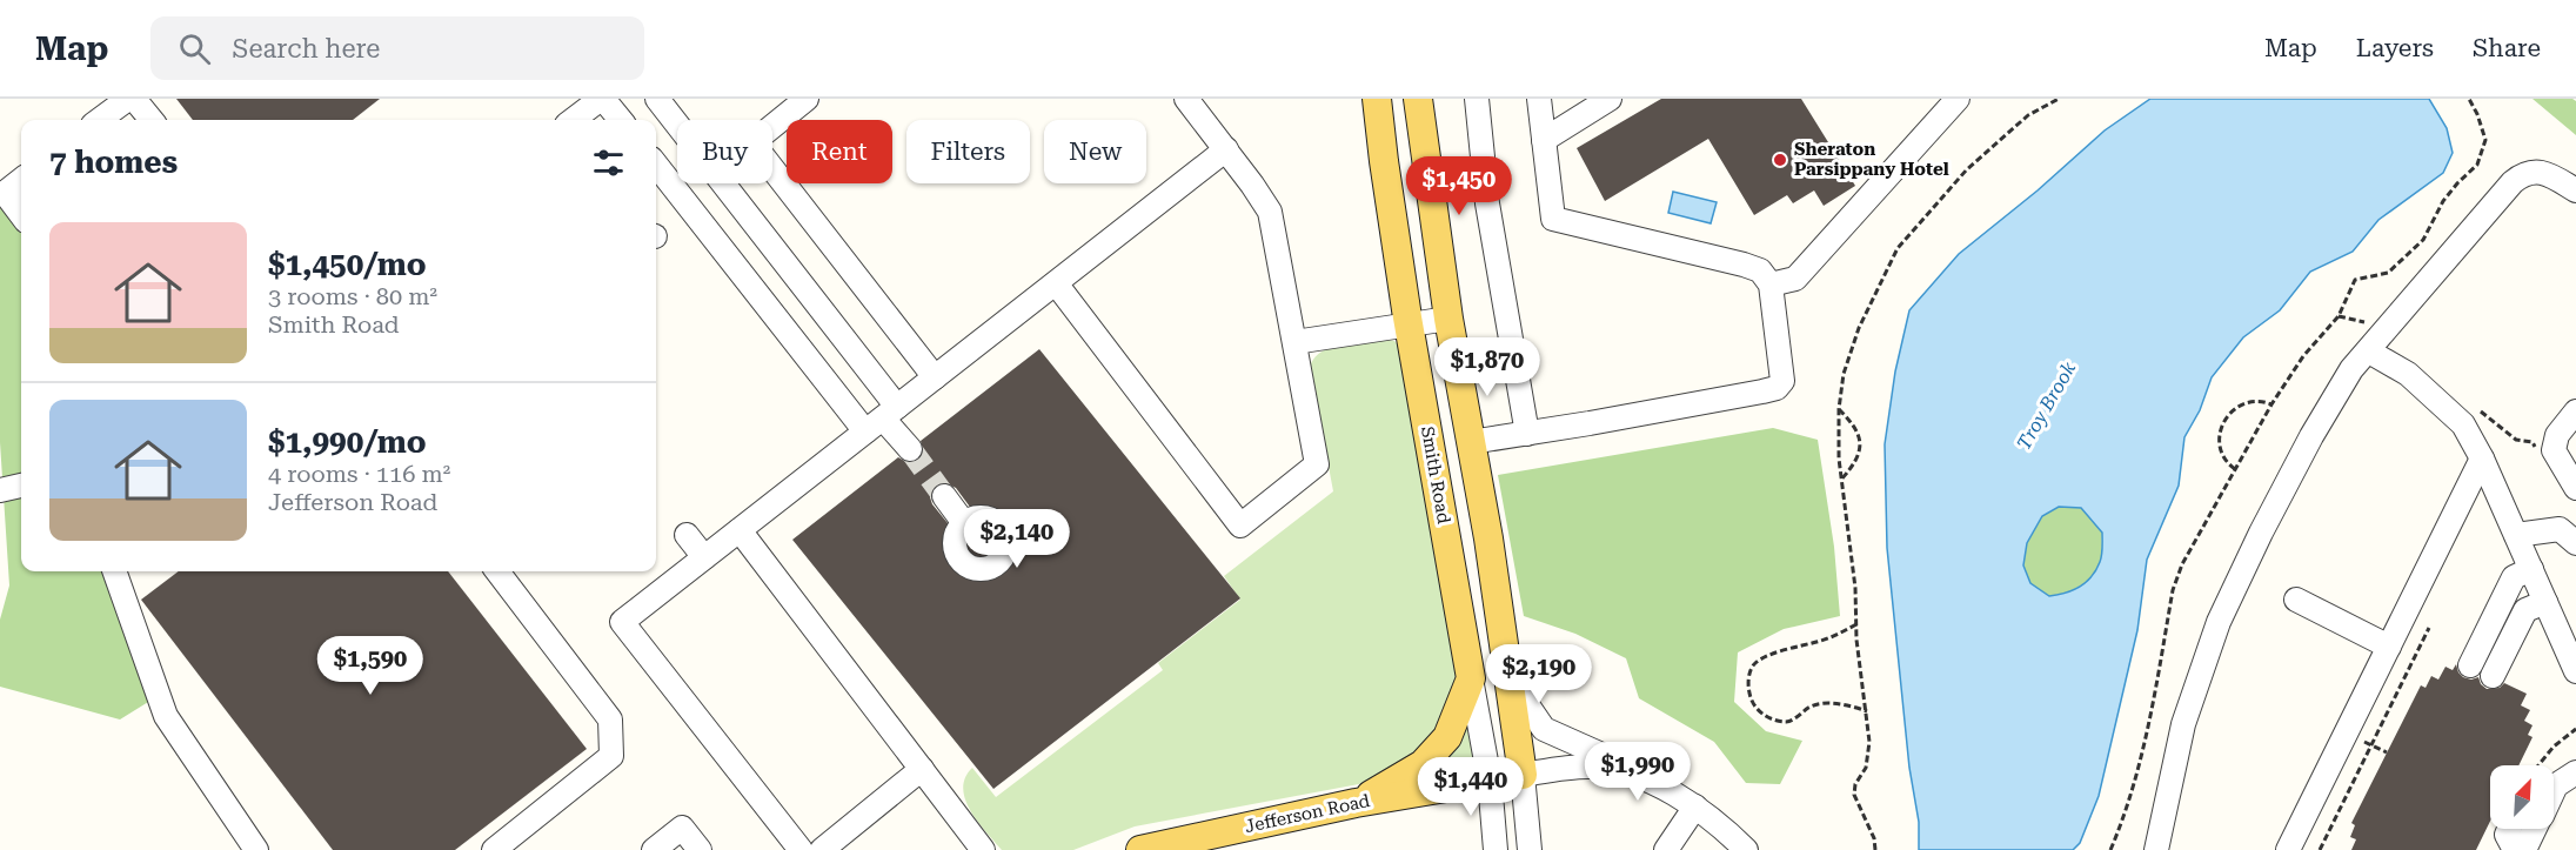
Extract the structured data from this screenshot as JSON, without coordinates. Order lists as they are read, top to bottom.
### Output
{
  "streets": {
    "main road": ["Smith Road", "Jefferson Road"]
  },
  "crossings": [
    ["Smith Road", "Jefferson Road"]
  ],
  "water": ["Troy Brook"],
  "places": ["Sheraton Parsippany Hotel"],
  "north": "top right",
  "page": {
    "header": "Map",
    "search": "Search here",
    "nav": ["Map", "Layers", "Share"],
    "chip": [
      "Buy",
      "Rent",
      "Filters",
      "New"
    ],
    "heading": "7 homes",
    "price": [
      "$1,450",
      "$1,870",
      "$2,140",
      "$1,590",
      "$2,190",
      "$1,990",
      "$1,440"
    ],
    "list": [
      {
        "name": "$1,450/mo",
        "note": "3 rooms · 80 m² · Smith Road"
      },
      {
        "name": "$1,990/mo",
        "note": "4 rooms · 116 m² · Jefferson Road"
      }
    ]
  }
}
